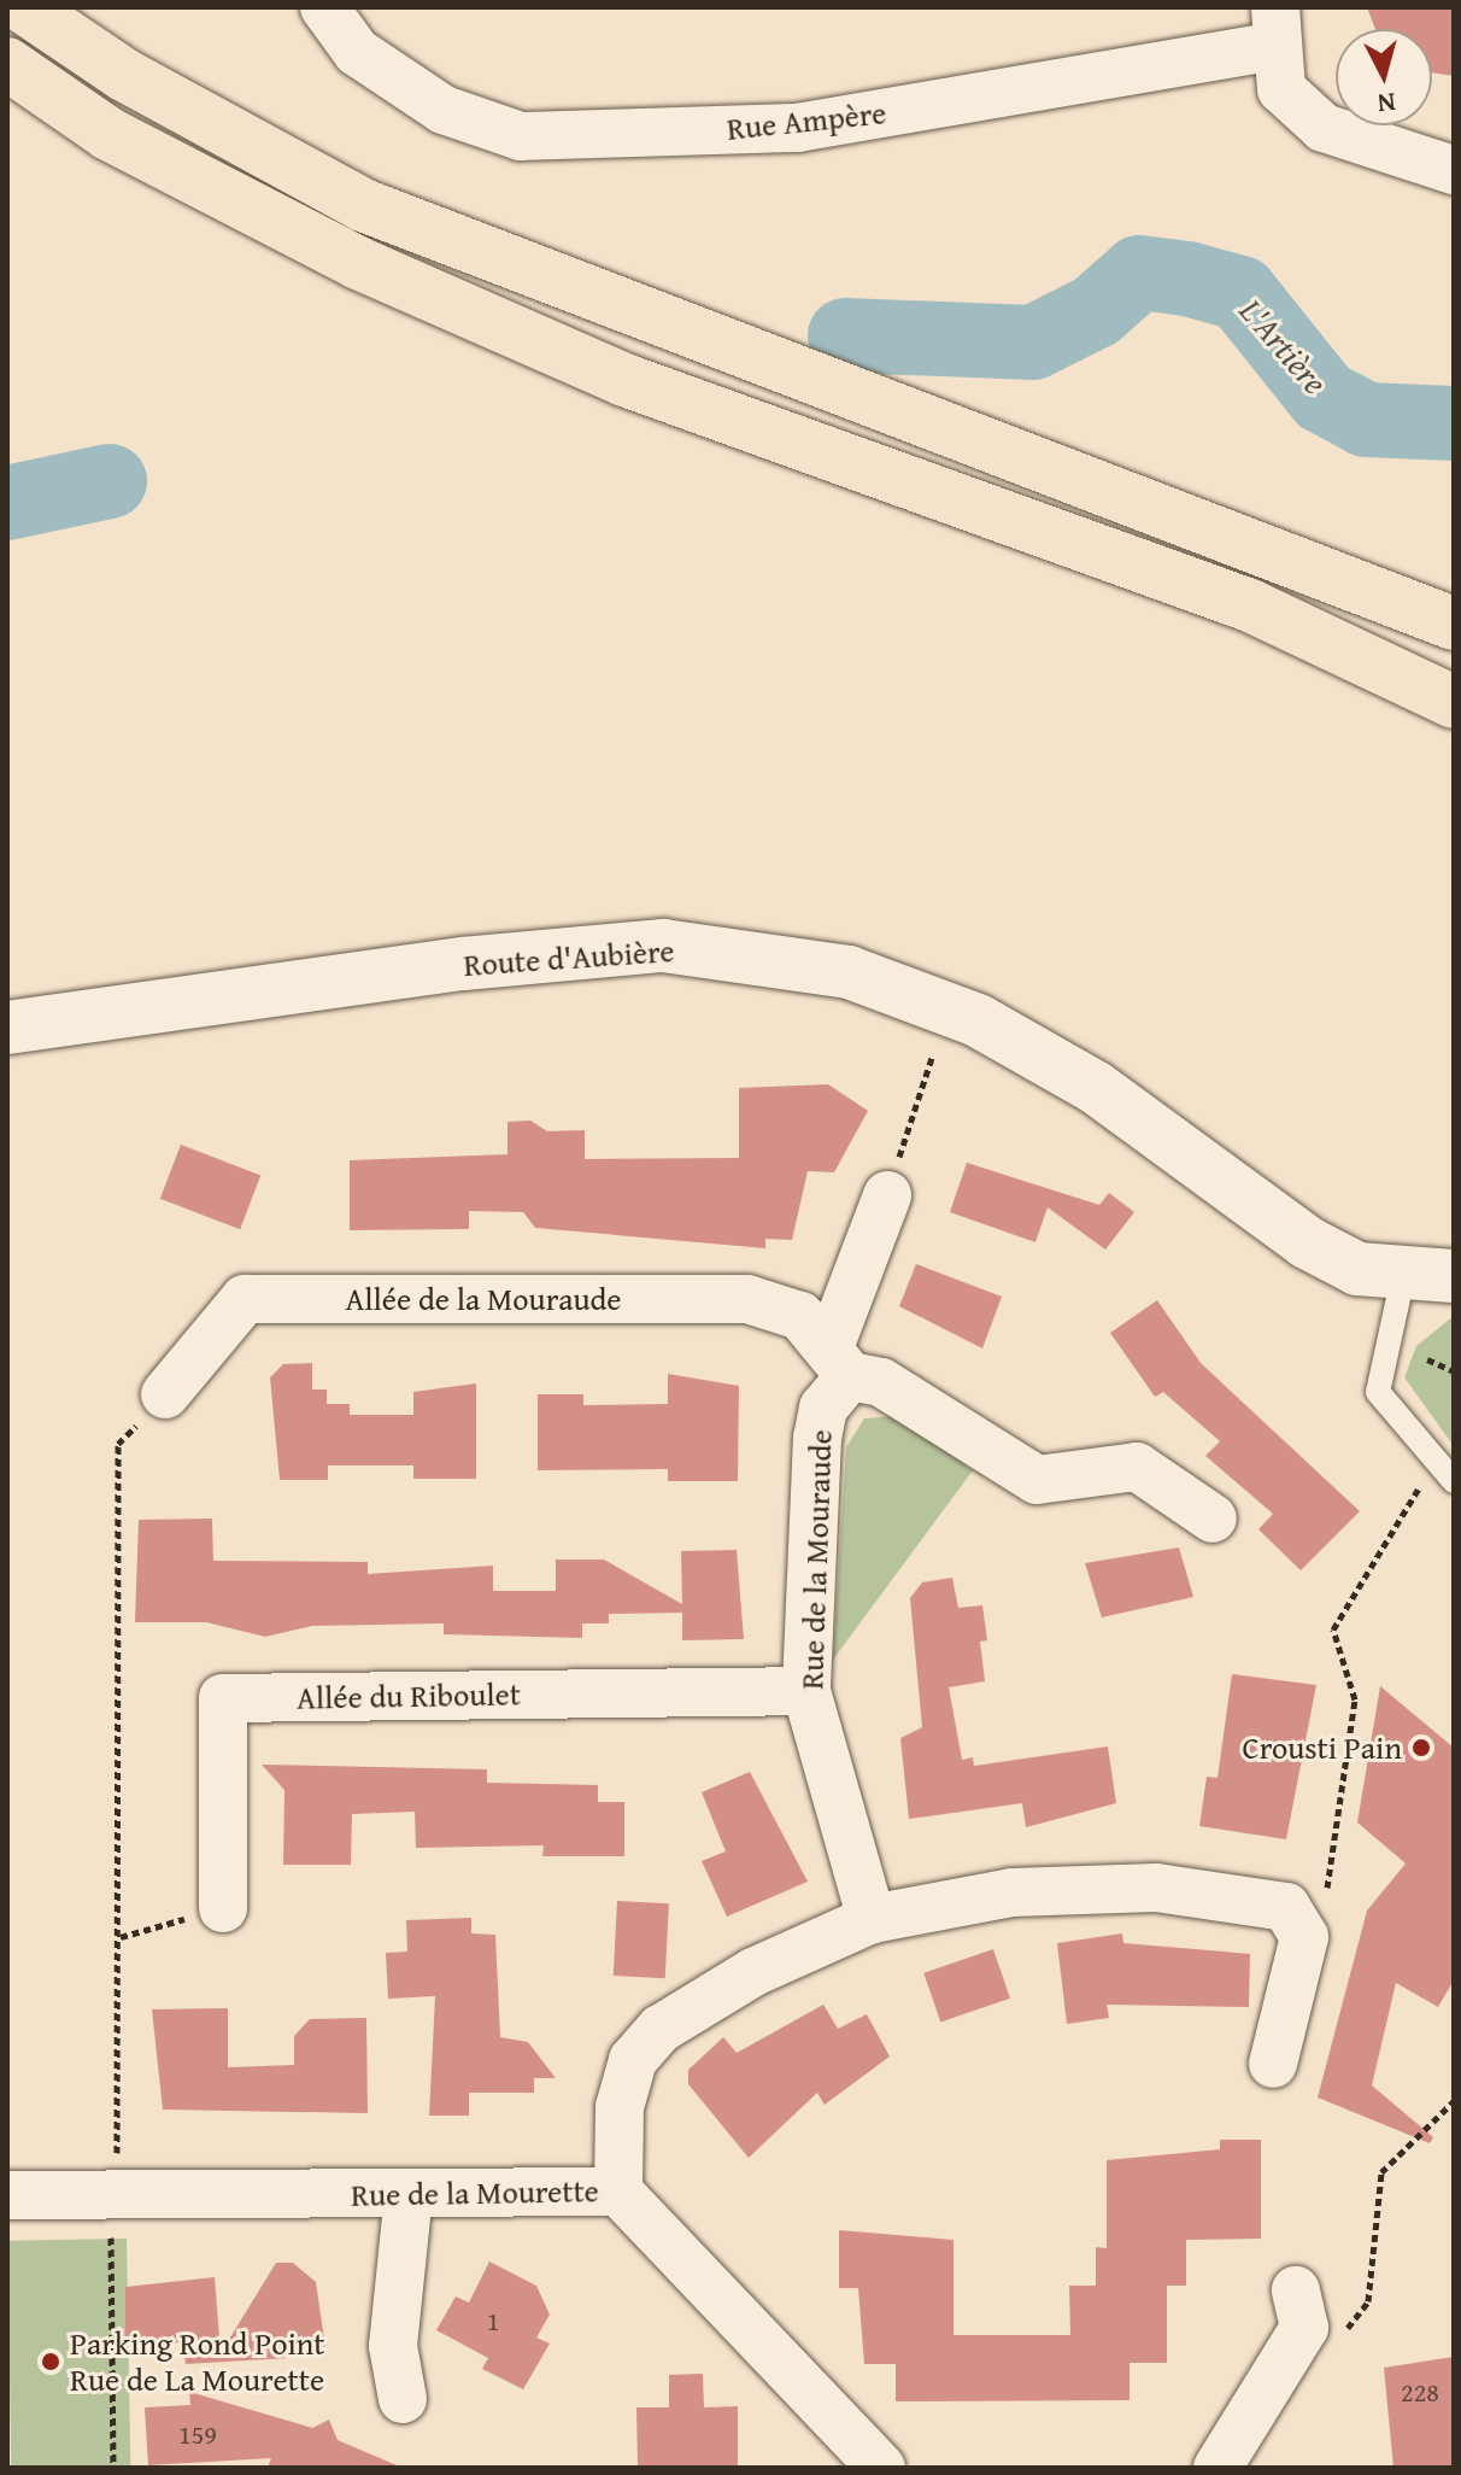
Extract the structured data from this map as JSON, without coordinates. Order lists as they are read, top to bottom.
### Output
{
  "streets": {
    "main road": ["Route d'Aubière"],
    "street": [
      "Rue Ampère",
      "Allée de la Mouraude",
      "Rue de la Mouraude",
      "Allée du Riboulet",
      "Rue de la Mourette"
    ]
  },
  "crossings": [
    ["Allée de la Mouraude", "Rue de la Mouraude"],
    ["Rue de la Mouraude", "Allée du Riboulet"]
  ],
  "water": ["L'Artière"],
  "places": ["Crousti Pain", "Parking Rond Point Rue de La Mourette"],
  "house_numbers": ["1", "228", "159"],
  "north": "bottom"
}
